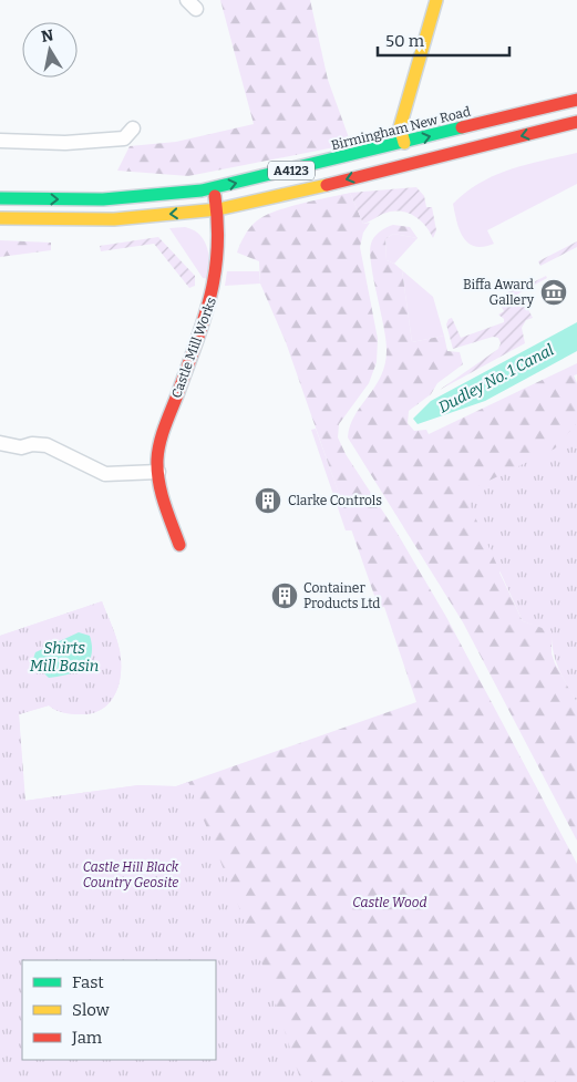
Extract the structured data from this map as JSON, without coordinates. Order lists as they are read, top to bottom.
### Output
{
  "streets": {
    "main road": ["Birmingham New Road", "A4123", "Castle Mill Works"]
  },
  "crossings": [
    ["Birmingham New Road", "Castle Mill Works"],
    ["A4123", "Castle Mill Works"]
  ],
  "water": ["Dudley No. 1 Canal", "Shirts Mill Basin"],
  "parks": ["Castle Hill Black Country Geosite", "Castle Wood"],
  "places": {
    "museum": ["Biffa Award Gallery"],
    "building": ["Clarke Controls", "Container Products Ltd"]
  },
  "legend": ["Fast", "Slow", "Jam"],
  "scale_bar": "50 m",
  "north": "top"
}
